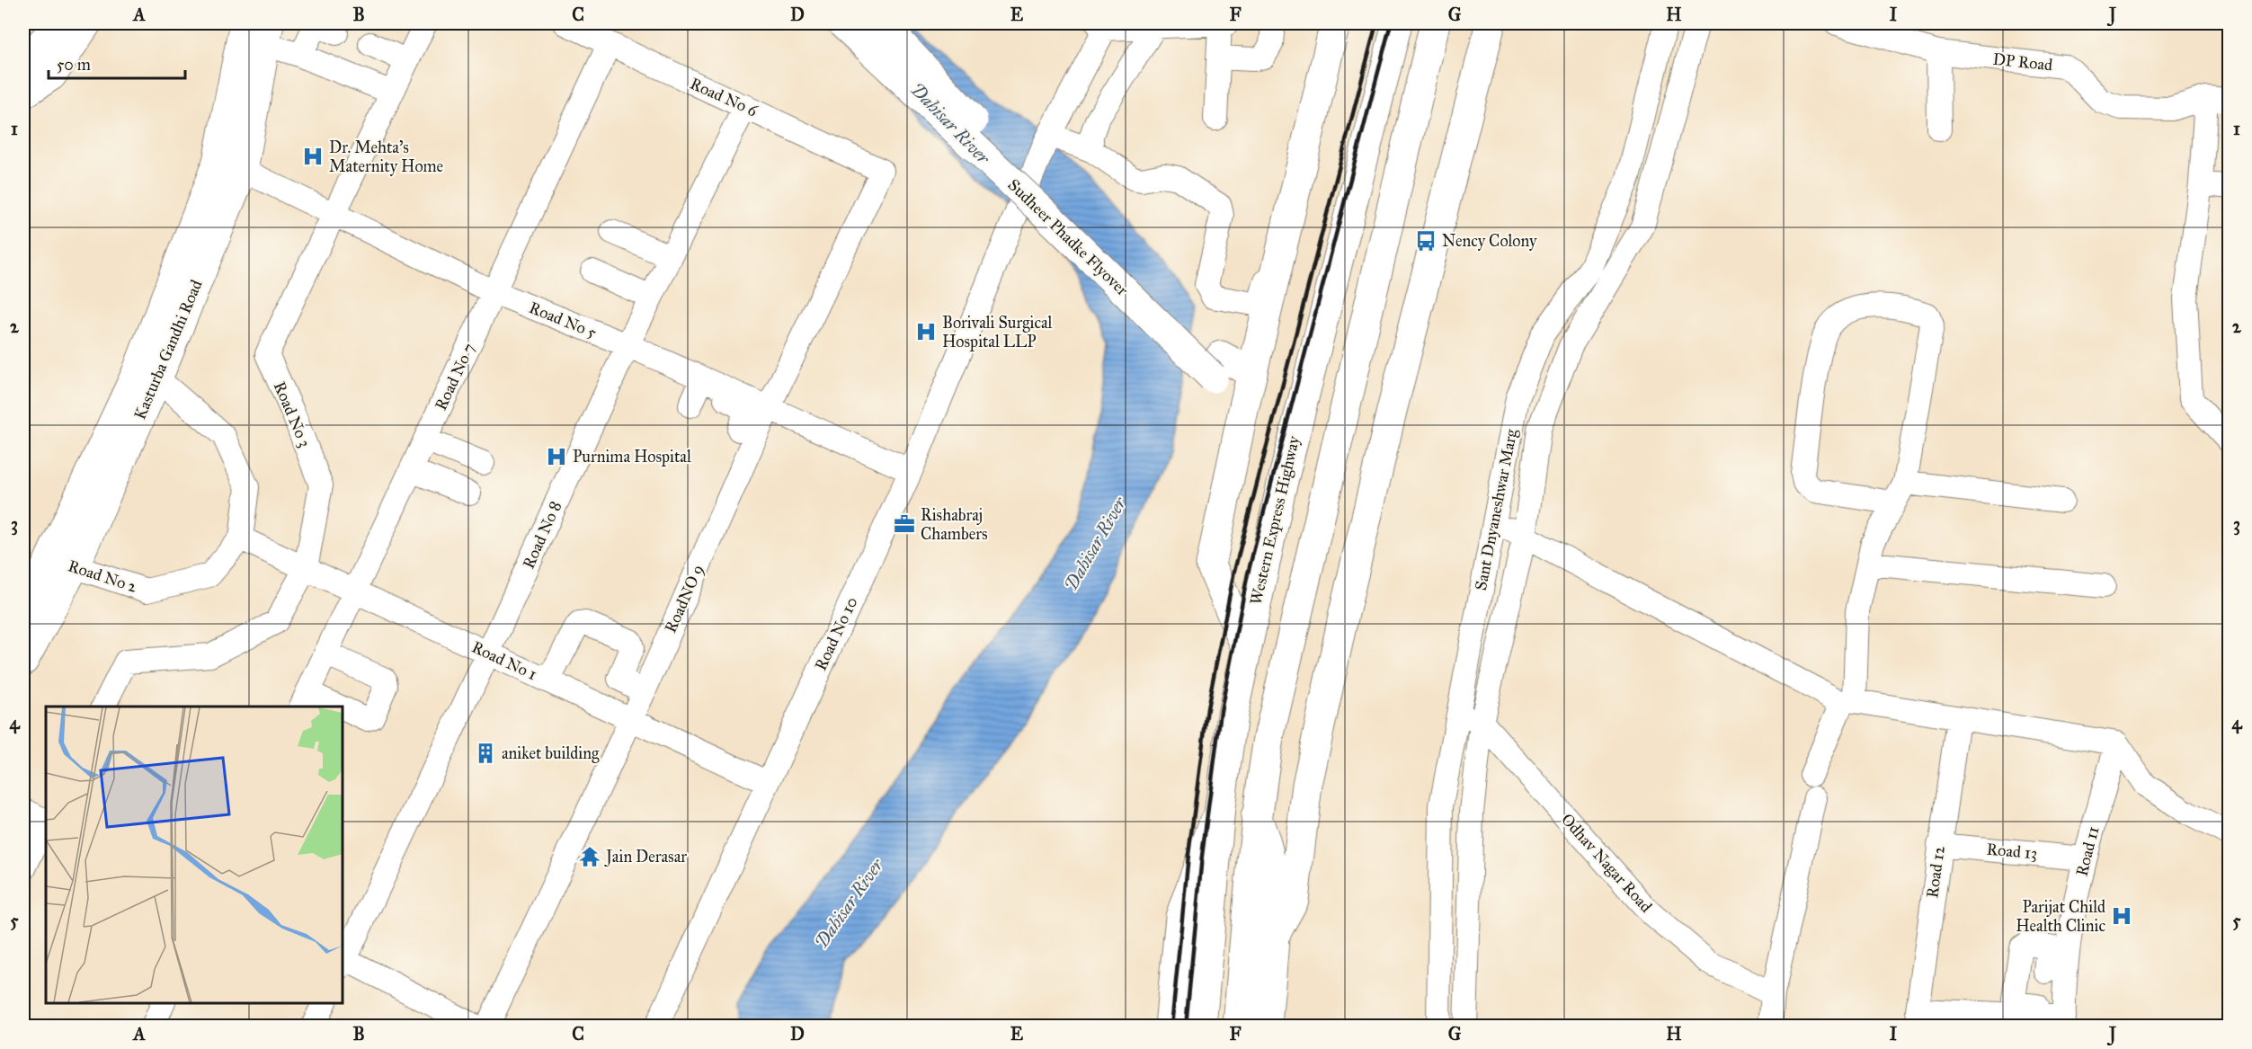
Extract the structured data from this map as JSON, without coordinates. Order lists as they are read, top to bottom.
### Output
{
  "streets": {
    "main road": ["Sudheer Phadke Flyover", "Kasturba Gandhi Road", "Western Express Highway"],
    "street": [
      "DP Road",
      "Road No 6",
      "Road No 5",
      "Road No 7",
      "Road No 3",
      "Sant Dnyaneshwar Marg",
      "Road No 8",
      "Road No 2",
      "RoadNO 9",
      "Road No 10",
      "Road No 1",
      "Road 13",
      "Road 11",
      "Odhav Nagar Road",
      "Road 12"
    ]
  },
  "crossings": [
    ["Road No 6", "Road No 7"],
    ["Road No 6", "Road No 8"],
    ["Road No 6", "RoadNO 9"],
    ["Road No 5", "Kasturba Gandhi Road"],
    ["Road No 5", "Road No 7"],
    ["Road No 5", "Road No 3"],
    ["Road No 5", "Road No 8"],
    ["Road No 5", "RoadNO 9"],
    ["Road No 5", "Road No 10"],
    ["Kasturba Gandhi Road", "Road No 2"],
    ["Road No 7", "Road No 1"],
    ["Road No 3", "Road No 1"],
    ["Sant Dnyaneshwar Marg", "Odhav Nagar Road"],
    ["Road No 8", "Road No 1"],
    ["Road No 2", "Road No 1"],
    ["RoadNO 9", "Road No 1"],
    ["Road No 10", "Road No 1"],
    ["Road 13", "Road 11"],
    ["Road 13", "Road 12"]
  ],
  "water": ["Dahisar River"],
  "places": {
    "hospital": [
      "Dr. Mehta's Maternity Home",
      "Borivali Surgical Hospital LLP",
      "Purnima Hospital",
      "Parijat Child Health Clinic"
    ],
    "bus stop": ["Nency Colony"],
    "office": ["Rishabraj Chambers"],
    "building": ["aniket building"],
    "temple": ["Jain Derasar"]
  },
  "scale_bar": "50 m",
  "grid": {
    "columns": [
      "A",
      "B",
      "C",
      "D",
      "E",
      "F",
      "G",
      "H",
      "I",
      "J"
    ],
    "rows": [
      "1",
      "2",
      "3",
      "4",
      "5"
    ]
  }
}
